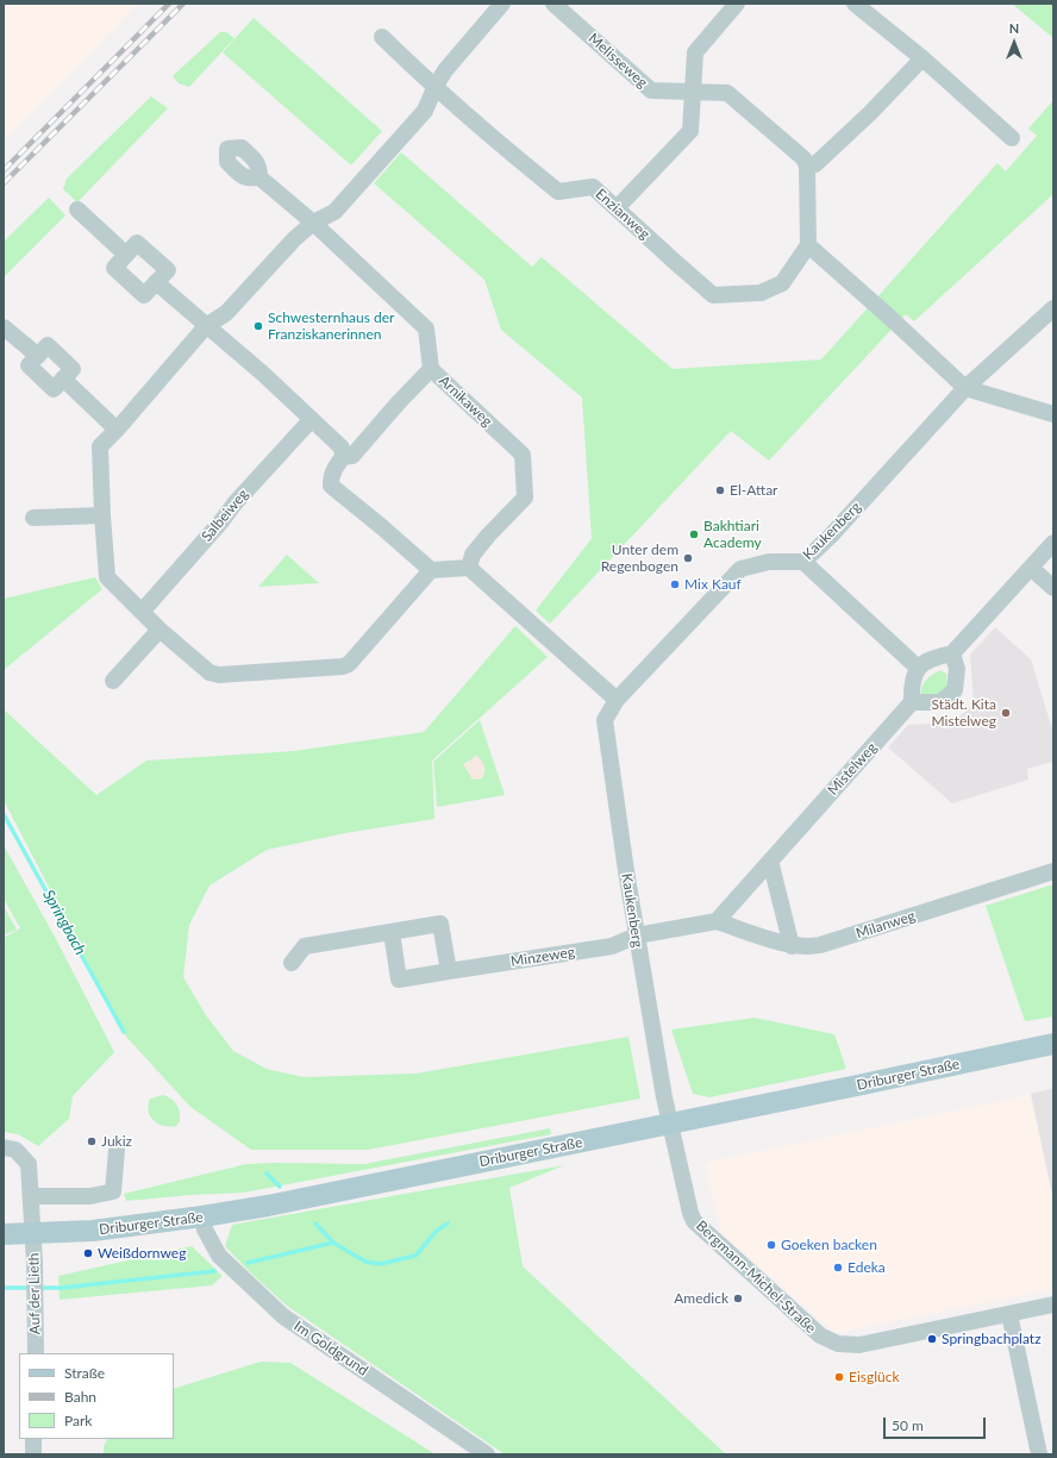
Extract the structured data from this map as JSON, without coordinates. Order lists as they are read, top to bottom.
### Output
{
  "streets": {
    "main road": ["Driburger Straße"],
    "street": [
      "Melisseweg",
      "Enzianweg",
      "Arnikaweg",
      "Salbeiweg",
      "Kaukenberg",
      "Mistelweg",
      "Milanweg",
      "Minzeweg",
      "Bergmann-Michel-Straße",
      "Auf der Lieth",
      "Im Goldgrund"
    ]
  },
  "crossings": [
    ["Kaukenberg", "Minzeweg"],
    ["Kaukenberg", "Driburger Straße"],
    ["Kaukenberg", "Bergmann-Michel-Straße"],
    ["Mistelweg", "Milanweg"],
    ["Driburger Straße", "Bergmann-Michel-Straße"],
    ["Driburger Straße", "Auf der Lieth"],
    ["Driburger Straße", "Im Goldgrund"]
  ],
  "water": ["Springbach"],
  "places": [
    "Schwesternhaus der Franziskanerinnen",
    "El-Attar",
    "Bakhtiari Academy",
    "Unter dem Regenbogen",
    "Mix Kauf",
    "Städt. Kita Mistelweg",
    "Jukiz",
    "Goeken backen",
    "Weißdornweg",
    "Edeka",
    "Amedick",
    "Springbachplatz",
    "Eisglück"
  ],
  "legend": ["Straße", "Bahn", "Park"],
  "scale_bar": "50 m",
  "north": "top"
}
